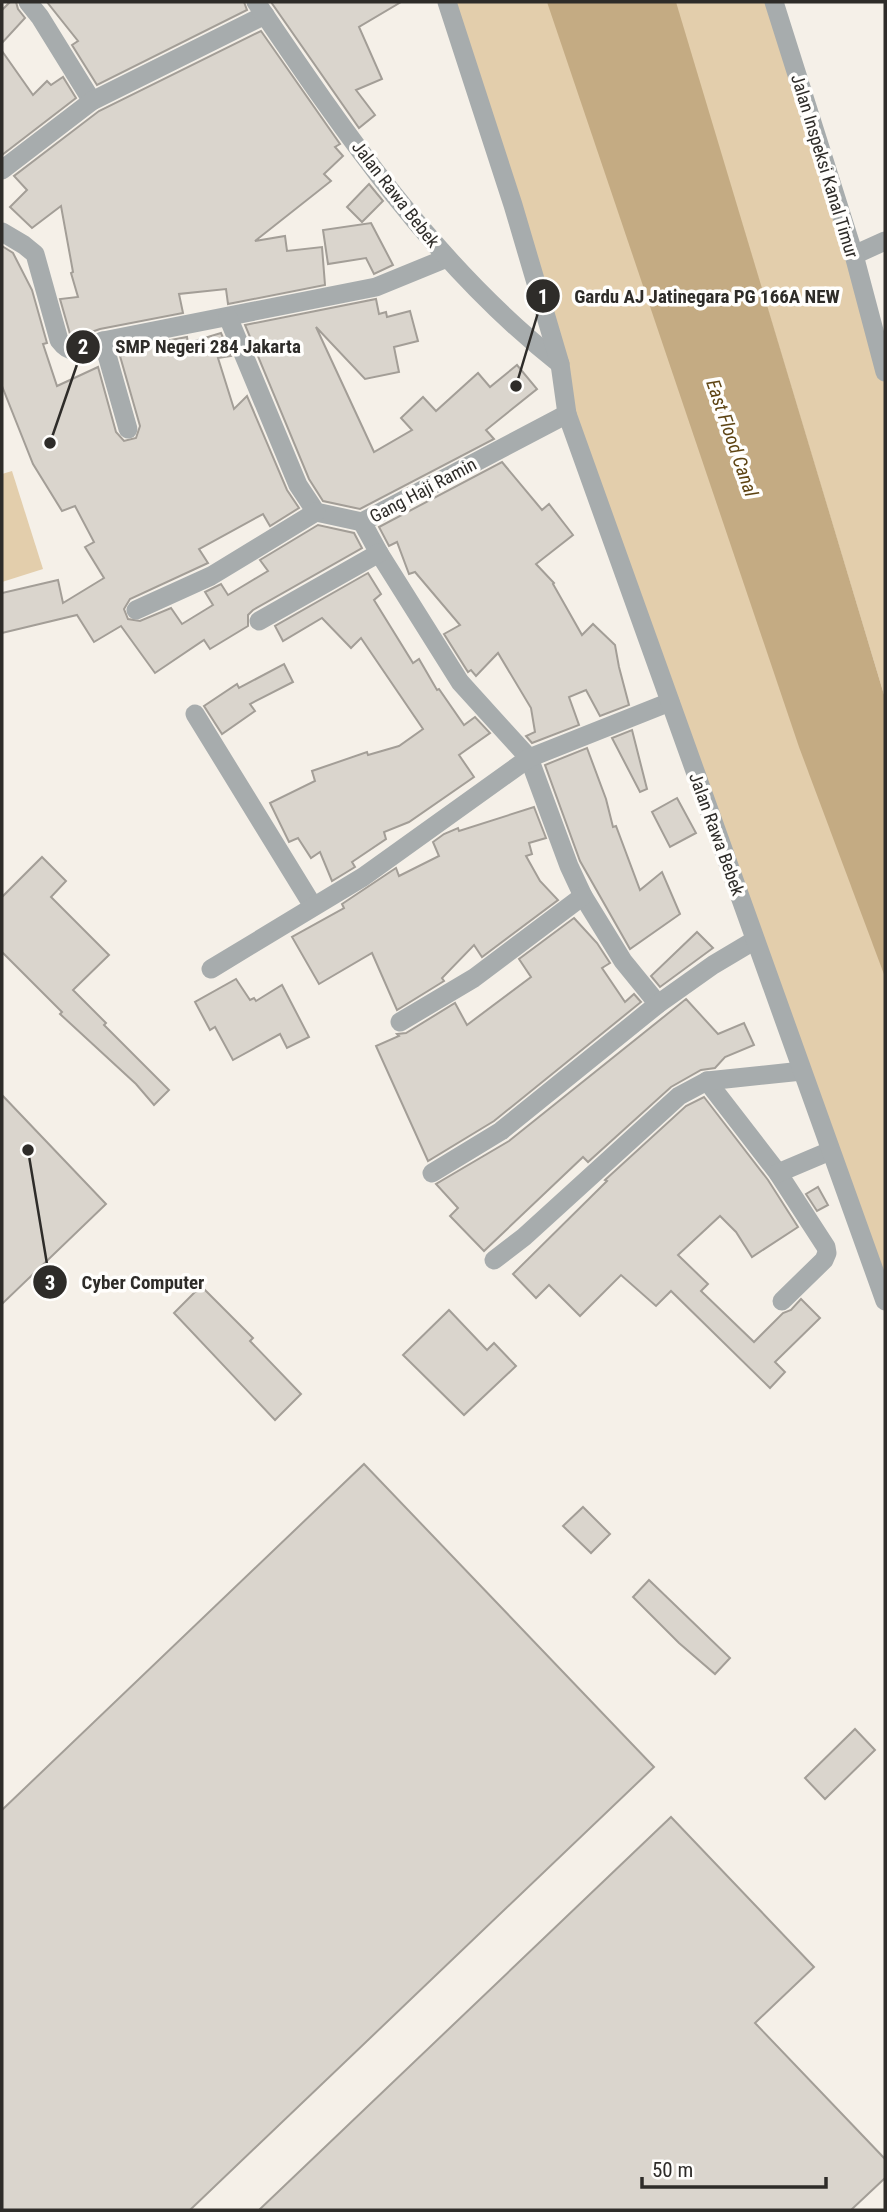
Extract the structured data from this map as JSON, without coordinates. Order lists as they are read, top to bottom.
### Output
{
  "streets": {
    "street": ["Jalan Inspeksi Kanal Timur", "Jalan Rawa Bebek", "Gang Haji Ramin"]
  },
  "crossings": [
    ["Jalan Rawa Bebek", "Gang Haji Ramin"]
  ],
  "water": ["East Flood Canal"],
  "places": ["Gardu AJ Jatinegara PG 166A NEW", "SMP Negeri 284 Jakarta", "Cyber Computer"],
  "scale_bar": "50 m"
}
